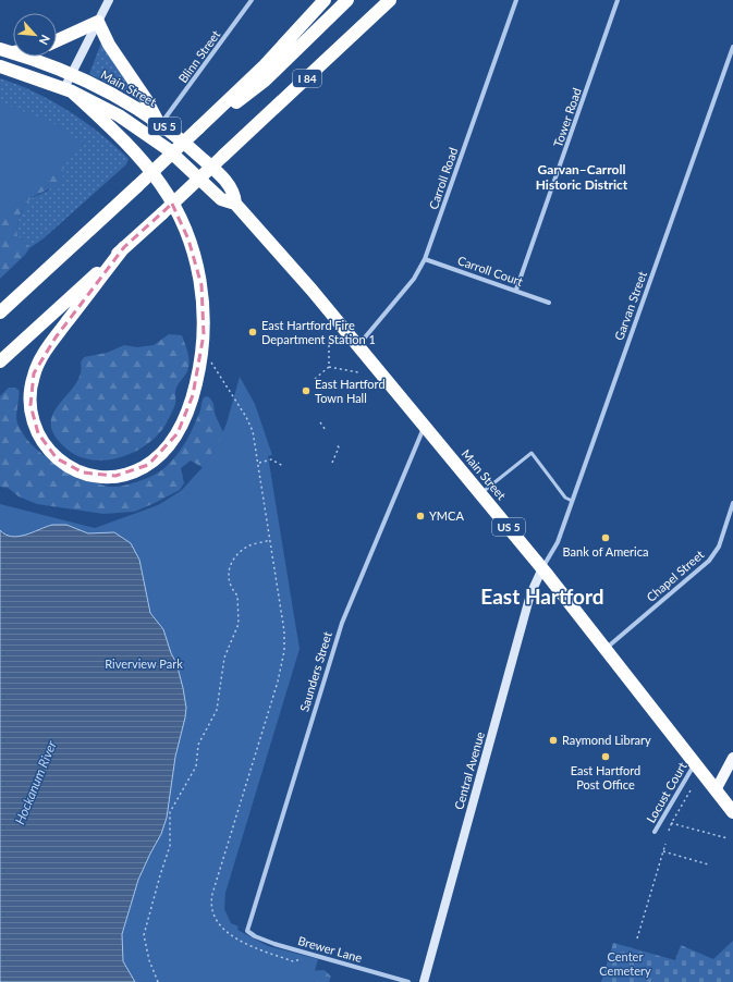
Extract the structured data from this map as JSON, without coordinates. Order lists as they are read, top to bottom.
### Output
{
  "streets": {
    "highway": ["I 84", "Main Street", "US 5"],
    "street": [
      "Blinn Street",
      "Tower Road",
      "Carroll Road",
      "Carroll Court",
      "Garvan Street",
      "Chapel Street",
      "Saunders Street",
      "Central Avenue",
      "Locust Court",
      "Brewer Lane"
    ]
  },
  "crossings": [
    ["Blinn Street", "Main Street"],
    ["Main Street", "Carroll Road"],
    ["Main Street", "Garvan Street"],
    ["Main Street", "Chapel Street"],
    ["Main Street", "Saunders Street"],
    ["Main Street", "Central Avenue"],
    ["Main Street", "Locust Court"],
    ["Tower Road", "Carroll Court"],
    ["Carroll Road", "Carroll Court"],
    ["Garvan Street", "Central Avenue"],
    ["Saunders Street", "Brewer Lane"]
  ],
  "districts": ["Garvan–Carroll Historic District", "East Hartford"],
  "water": ["Hockanum River"],
  "parks": ["Riverview Park", "Center Cemetery"],
  "places": [
    "East Hartford Fire Department Station 1",
    "East Hartford Town Hall",
    "YMCA",
    "Bank of America",
    "Raymond Library",
    "East Hartford Post Office"
  ],
  "north": "bottom right"
}
